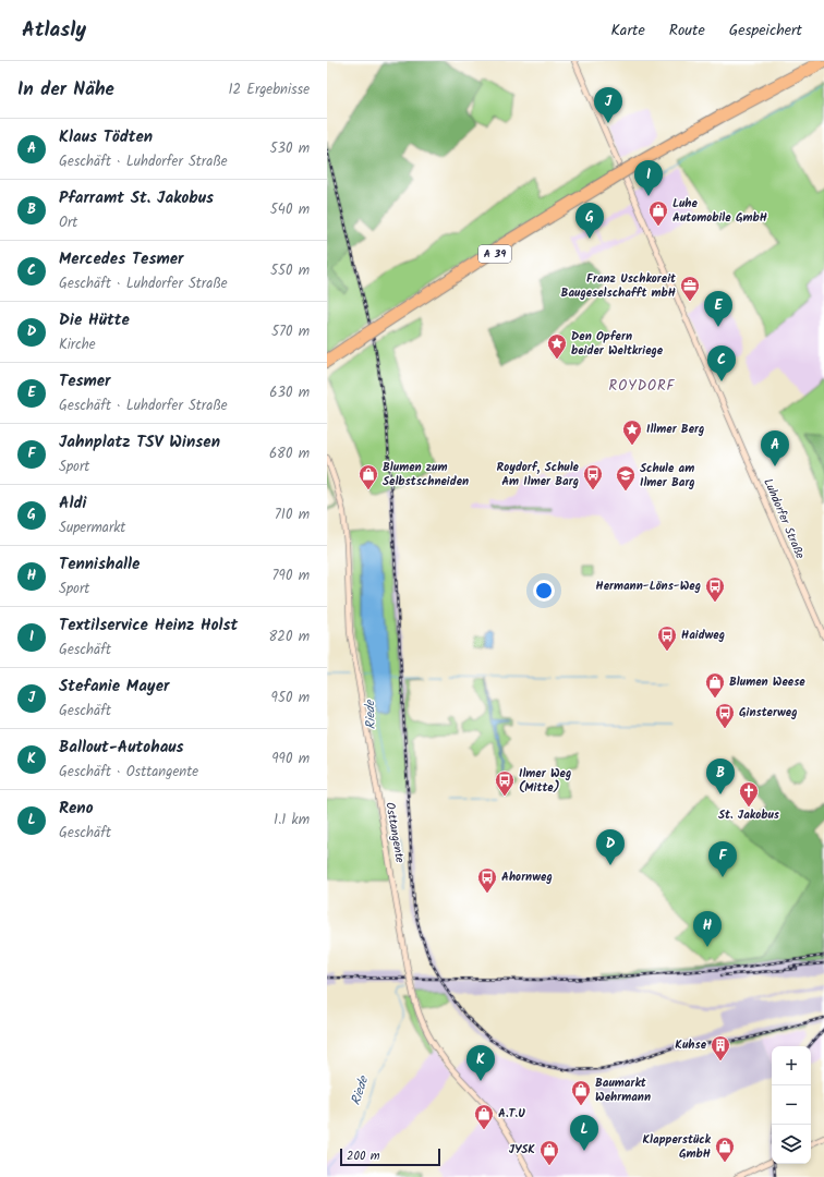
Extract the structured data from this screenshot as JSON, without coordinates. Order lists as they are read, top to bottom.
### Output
{
  "streets": {
    "highway": ["A 39"],
    "main road": ["Luhdorfer Straße", "Osttangente"]
  },
  "districts": ["ROYDORF"],
  "water": ["Riede"],
  "places": {
    "shop": [
      "Luhe Automobile GmbH",
      "Blumen zum Selbstschneiden",
      "Blumen Weese",
      "Baumarkt Wehrmann",
      "A.T.U",
      "Klapperstück GmbH",
      "JYSK"
    ],
    "office": ["Franz Uschkoreit Baugeselschafft mbH"],
    "place": ["Den Opfern beider Weltkriege", "Illmer Berg"],
    "bus stop": [
      "Roydorf, Schule Am Ilmer Barg",
      "Hermann-Löns-Weg",
      "Haidweg",
      "Ginsterweg",
      "Ilmer Weg (Mitte)",
      "Ahornweg"
    ],
    "school or university": ["Schule am Ilmer Barg"],
    "church": ["St. Jakobus"],
    "building": ["Kuhse"]
  },
  "scale_bar": "200 m",
  "page": {
    "header": "Atlasly",
    "nav": ["Karte", "Route", "Gespeichert"],
    "heading": ["In der Nähe", "12 Ergebnisse"],
    "pins": [
      "J",
      "I",
      "G",
      "E",
      "C",
      "A",
      "B",
      "D",
      "F",
      "H",
      "K",
      "L"
    ],
    "list": [
      {
        "mark": "A",
        "name": "Klaus Tödten",
        "note": "Geschäft · Luhdorfer Straße",
        "value": "530 m"
      },
      {
        "mark": "B",
        "name": "Pfarramt St. Jakobus",
        "note": "Ort",
        "value": "540 m"
      },
      {
        "mark": "C",
        "name": "Mercedes Tesmer",
        "note": "Geschäft · Luhdorfer Straße",
        "value": "550 m"
      },
      {
        "mark": "D",
        "name": "Die Hütte",
        "note": "Kirche",
        "value": "570 m"
      },
      {
        "mark": "E",
        "name": "Tesmer",
        "note": "Geschäft · Luhdorfer Straße",
        "value": "630 m"
      },
      {
        "mark": "F",
        "name": "Jahnplatz TSV Winsen",
        "note": "Sport",
        "value": "680 m"
      },
      {
        "mark": "G",
        "name": "Aldi",
        "note": "Supermarkt",
        "value": "710 m"
      },
      {
        "mark": "H",
        "name": "Tennishalle",
        "note": "Sport",
        "value": "790 m"
      },
      {
        "mark": "I",
        "name": "Textilservice Heinz Holst",
        "note": "Geschäft",
        "value": "820 m"
      },
      {
        "mark": "J",
        "name": "Stefanie Mayer",
        "note": "Geschäft",
        "value": "950 m"
      },
      {
        "mark": "K",
        "name": "Ballout-Autohaus",
        "note": "Geschäft · Osttangente",
        "value": "990 m"
      },
      {
        "mark": "L",
        "name": "Reno",
        "note": "Geschäft",
        "value": "1.1 km"
      }
    ],
    "map_buttons": ["+", "−"],
    "scale": "200 m"
  }
}
